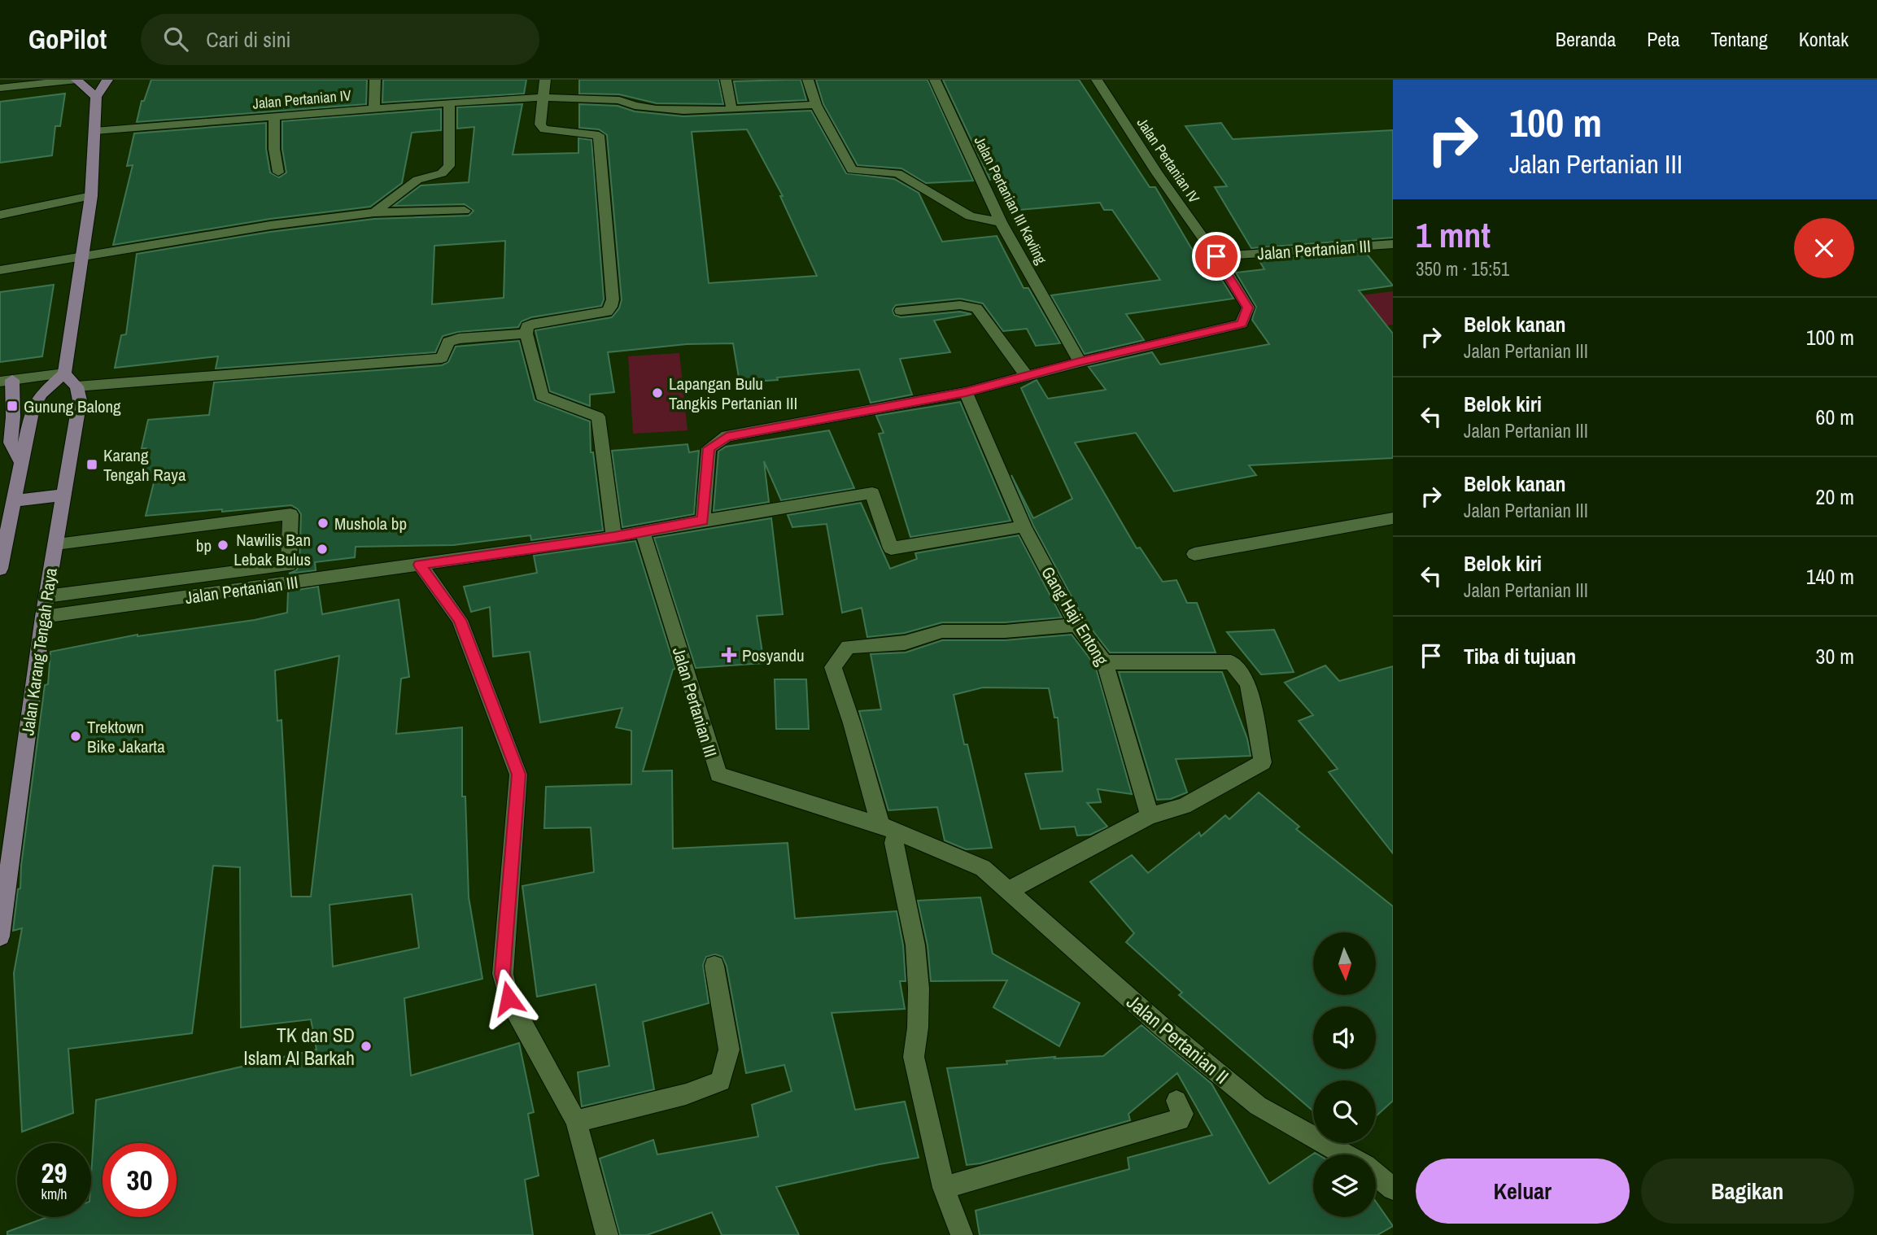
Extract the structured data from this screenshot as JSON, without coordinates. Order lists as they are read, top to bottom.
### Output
{
  "streets": {
    "main road": ["Jalan Karang Tengah Raya"],
    "street": [
      "Jalan Pertanian IV",
      "Jalan Pertanian III Kavling",
      "Jalan Pertanian III",
      "Gang Haji Entong",
      "Jalan Pertanian II"
    ]
  },
  "crossings": [
    ["Jalan Pertanian IV", "Jalan Pertanian III"],
    ["Jalan Pertanian III", "Gang Haji Entong"],
    ["Jalan Pertanian III", "Jalan Karang Tengah Raya"],
    ["Jalan Pertanian III", "Jalan Pertanian II"]
  ],
  "places": {
    "other": [
      "Lapangan Bulu Tangkis Pertanian III",
      "Mushola bp",
      "bp",
      "Nawilis Ban Lebak Bulus",
      "Trektown Bike Jakarta",
      "TK dan SD Islam Al Barkah"
    ],
    "transit": ["Gunung Balong", "Karang Tengah Raya"],
    "health": ["Posyandu"]
  },
  "north": "bottom",
  "page": {
    "header": "GoPilot",
    "search": "Cari di sini",
    "nav": [
      "Beranda",
      "Peta",
      "Tentang",
      "Kontak"
    ],
    "turn": ["100 m", "Jalan Pertanian III"],
    "heading": ["1 mnt", "350 m · 15:51"],
    "list": [
      {
        "name": "Belok kanan",
        "note": "Jalan Pertanian III",
        "value": "100 m"
      },
      {
        "name": "Belok kiri",
        "note": "Jalan Pertanian III",
        "value": "60 m"
      },
      {
        "name": "Belok kanan",
        "note": "Jalan Pertanian III",
        "value": "20 m"
      },
      {
        "name": "Belok kiri",
        "note": "Jalan Pertanian III",
        "value": "140 m"
      },
      {
        "name": "Tiba di tujuan",
        "value": "30 m"
      }
    ],
    "speed": "29 km/h",
    "limit": "30",
    "buttons": ["Keluar", "Bagikan"]
  }
}
